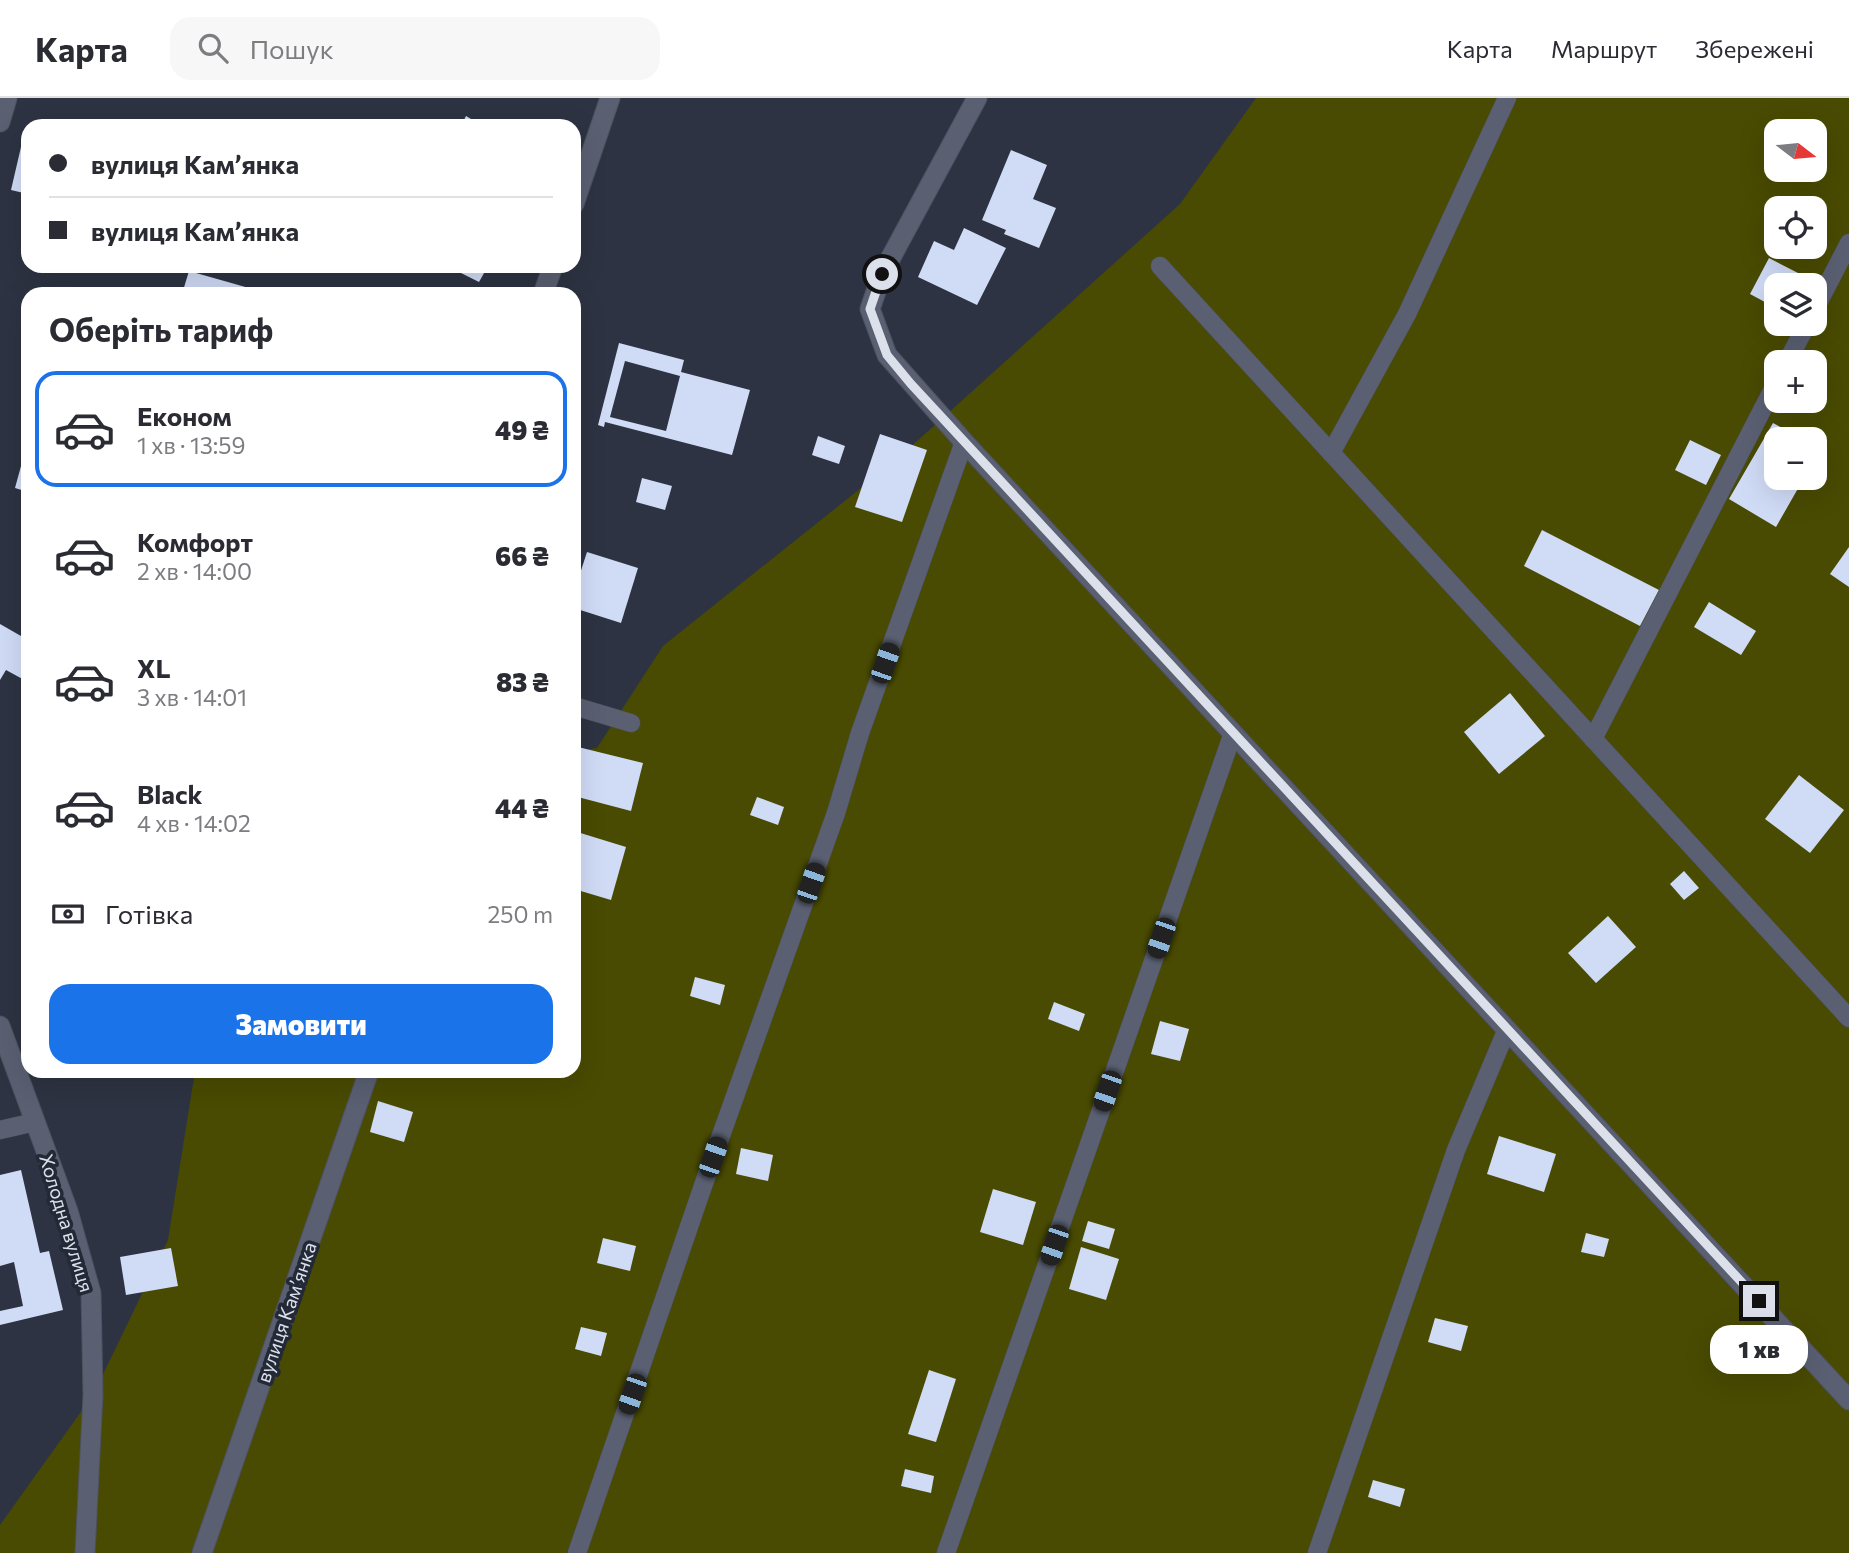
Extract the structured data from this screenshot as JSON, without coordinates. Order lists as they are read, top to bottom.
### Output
{
  "streets": {
    "street": ["Холодна вулиця", "вулиця Камʼянка"]
  },
  "north": "right",
  "page": {
    "header": "Карта",
    "search": "Пошук",
    "nav": ["Карта", "Маршрут", "Збережені"],
    "map_buttons": ["+", "−"],
    "banner": ["вулиця Камʼянка", "вулиця Камʼянка"],
    "heading": "Оберіть тариф",
    "list": [
      {
        "name": "Економ",
        "note": "1 хв · 13:59",
        "value": "49 ₴"
      },
      {
        "name": "Комфорт",
        "note": "2 хв · 14:00",
        "value": "66 ₴"
      },
      {
        "name": "XL",
        "note": "3 хв · 14:01",
        "value": "83 ₴"
      },
      {
        "name": "Black",
        "note": "4 хв · 14:02",
        "value": "44 ₴"
      }
    ],
    "pay": ["Готівка", "250 m"],
    "buttons": "Замовити",
    "bubble": "1 хв"
  }
}
